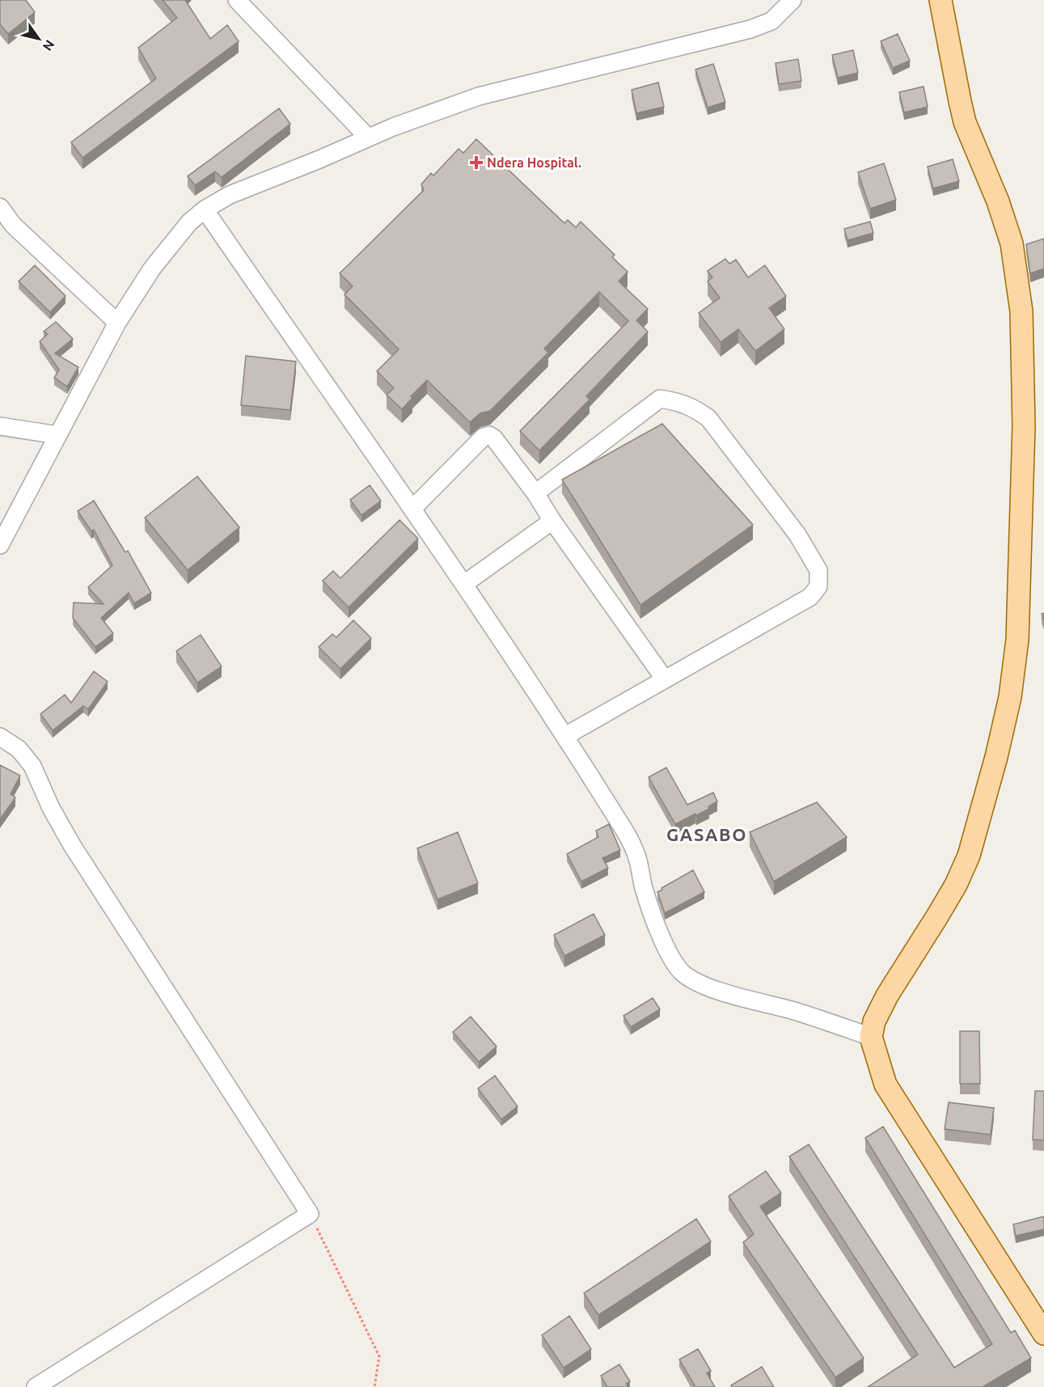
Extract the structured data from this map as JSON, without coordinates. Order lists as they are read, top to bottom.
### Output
{
  "districts": ["GASABO"],
  "places": {
    "health": ["Ndera Hospital."]
  },
  "north": "bottom right"
}
